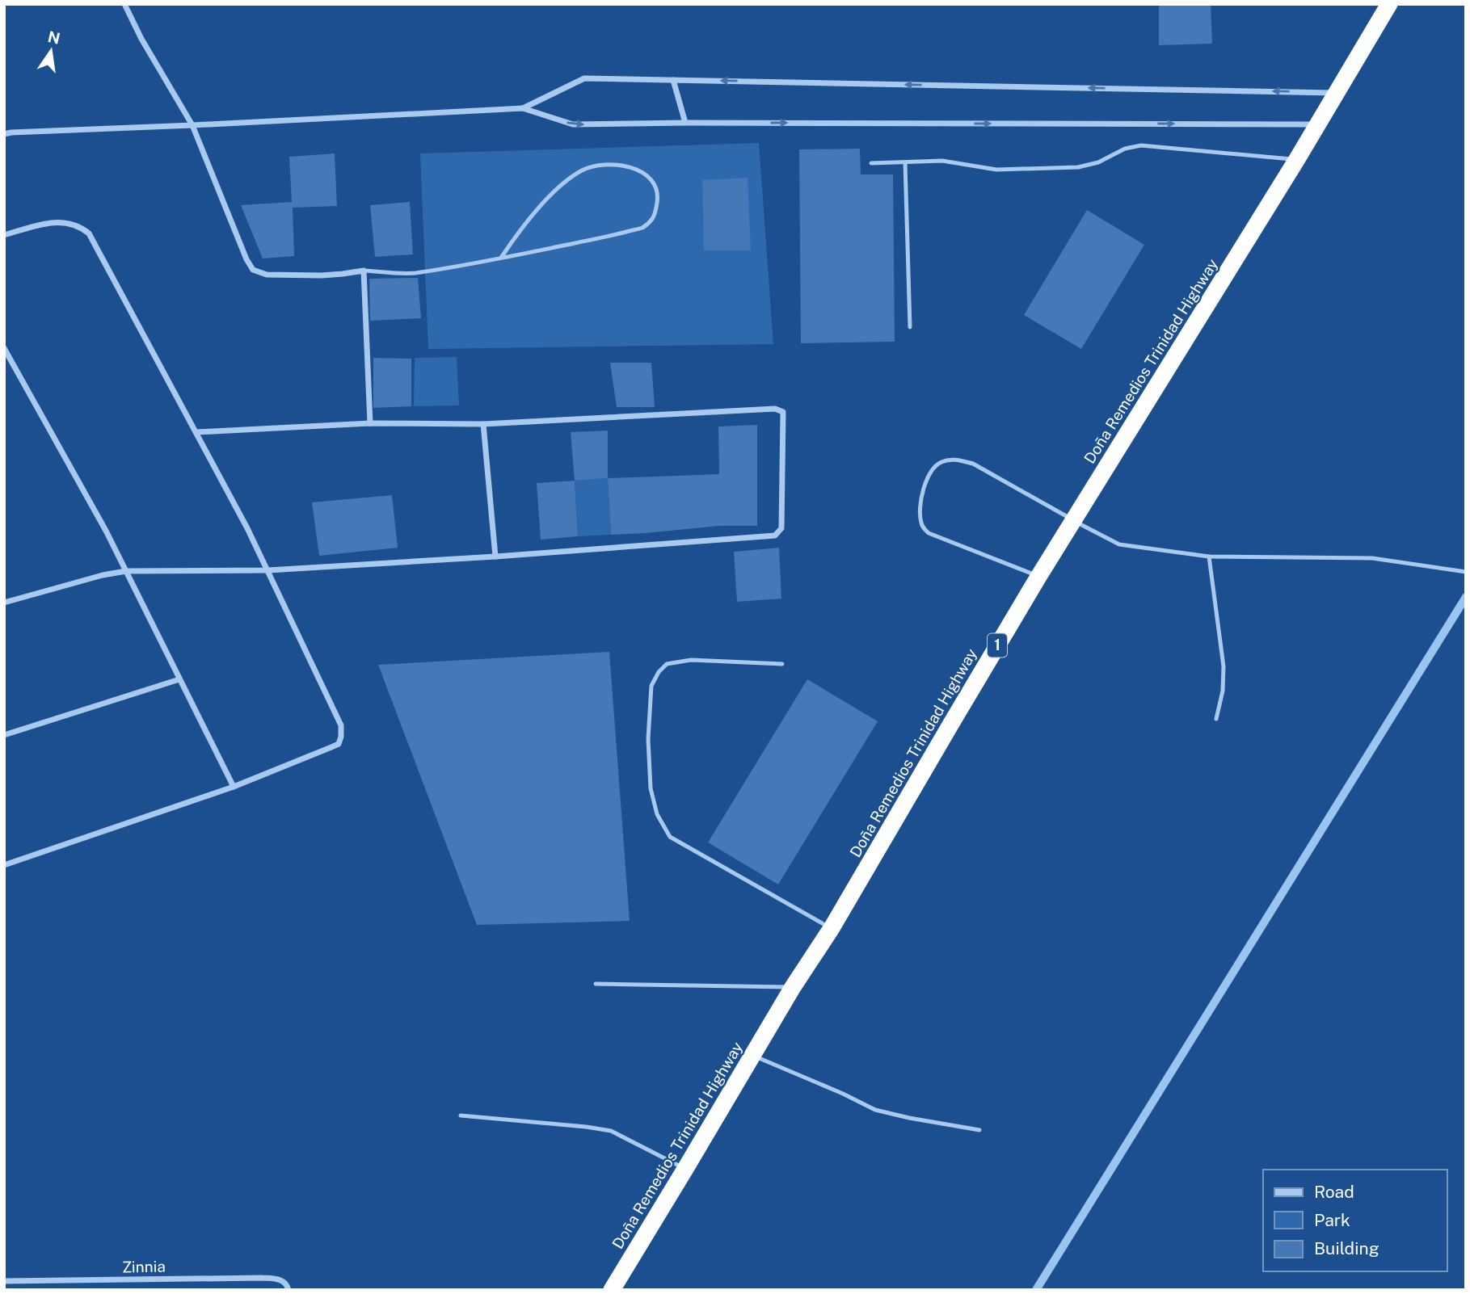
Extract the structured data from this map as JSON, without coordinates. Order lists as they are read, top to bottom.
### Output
{
  "streets": {
    "highway": ["Doña Remedios Trinidad Highway", "1"],
    "street": ["Zinnia"]
  },
  "legend": ["Road", "Park", "Building"],
  "north": "top"
}
